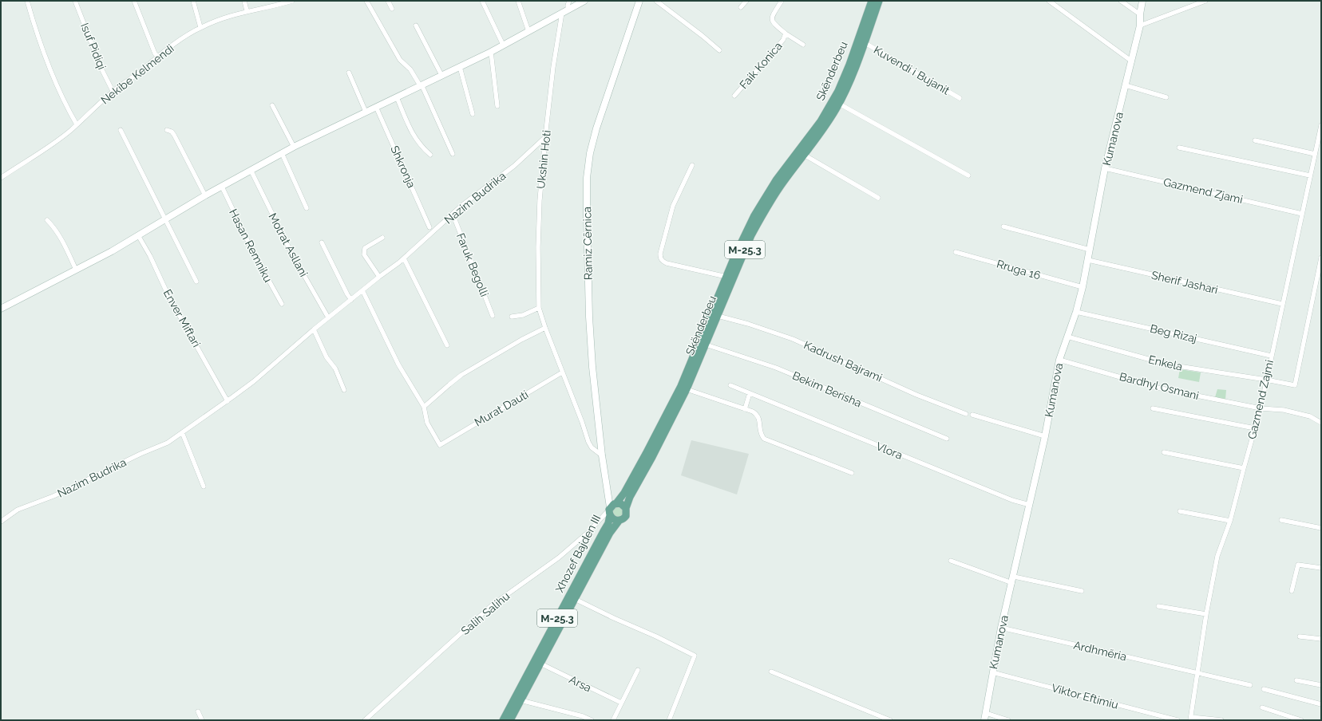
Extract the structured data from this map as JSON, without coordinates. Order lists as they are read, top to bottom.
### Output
{
  "streets": {
    "main road": ["Skënderbeu", "M-25.3", "Xhozef Bajden III"],
    "street": [
      "Isuf Pidiqi",
      "Faik Konica",
      "Kuvendi i Bujanit",
      "Nekibe Kelmendi",
      "Kumanova",
      "Ukshin Hoti",
      "Shkronja",
      "Gazmend Zjami",
      "Nazim Budrika",
      "Ramiz Cërnica",
      "Motrat Asllani",
      "Hasan Remniku",
      "Faruk Begolli",
      "Rruga 16",
      "Sherif Jashari",
      "Enver Miftari",
      "Beg Rizaj",
      "Kadrush Bajrami",
      "Enkela",
      "Bardhyl Osmani",
      "Bekim Berisha",
      "Gazmend Zajmi",
      "Murat Dauti",
      "Vlora",
      "Salih Salihu",
      "Ardhmëria",
      "Arsa",
      "Viktor Eftimiu"
    ]
  },
  "crossings": [
    ["Isuf Pidiqi", "Nekibe Kelmendi"],
    ["Kuvendi i Bujanit", "Skënderbeu"],
    ["Skënderbeu", "Ramiz Cërnica"],
    ["Skënderbeu", "M-25.3"],
    ["Skënderbeu", "Kadrush Bajrami"],
    ["Skënderbeu", "Bekim Berisha"],
    ["Skënderbeu", "Xhozef Bajden III"],
    ["Skënderbeu", "Salih Salihu"],
    ["Kumanova", "Gazmend Zjami"],
    ["Kumanova", "Rruga 16"],
    ["Kumanova", "Sherif Jashari"],
    ["Kumanova", "Beg Rizaj"],
    ["Kumanova", "Enkela"],
    ["Kumanova", "Bardhyl Osmani"],
    ["Kumanova", "Vlora"],
    ["Kumanova", "Ardhmëria"],
    ["Kumanova", "Viktor Eftimiu"],
    ["Ukshin Hoti", "Nazim Budrika"],
    ["Ukshin Hoti", "Ramiz Cërnica"],
    ["Ukshin Hoti", "Murat Dauti"],
    ["Gazmend Zjami", "Gazmend Zajmi"],
    ["Nazim Budrika", "Motrat Asllani"],
    ["Nazim Budrika", "Faruk Begolli"],
    ["Nazim Budrika", "Enver Miftari"],
    ["Ramiz Cërnica", "M-25.3"],
    ["Ramiz Cërnica", "Xhozef Bajden III"],
    ["Ramiz Cërnica", "Salih Salihu"],
    ["M-25.3", "Xhozef Bajden III"],
    ["M-25.3", "Salih Salihu"],
    ["Sherif Jashari", "Gazmend Zajmi"],
    ["Beg Rizaj", "Gazmend Zajmi"],
    ["Enkela", "Gazmend Zajmi"],
    ["Bardhyl Osmani", "Gazmend Zajmi"],
    ["Gazmend Zajmi", "Ardhmëria"],
    ["Xhozef Bajden III", "Salih Salihu"],
    ["Xhozef Bajden III", "Arsa"]
  ]
}
